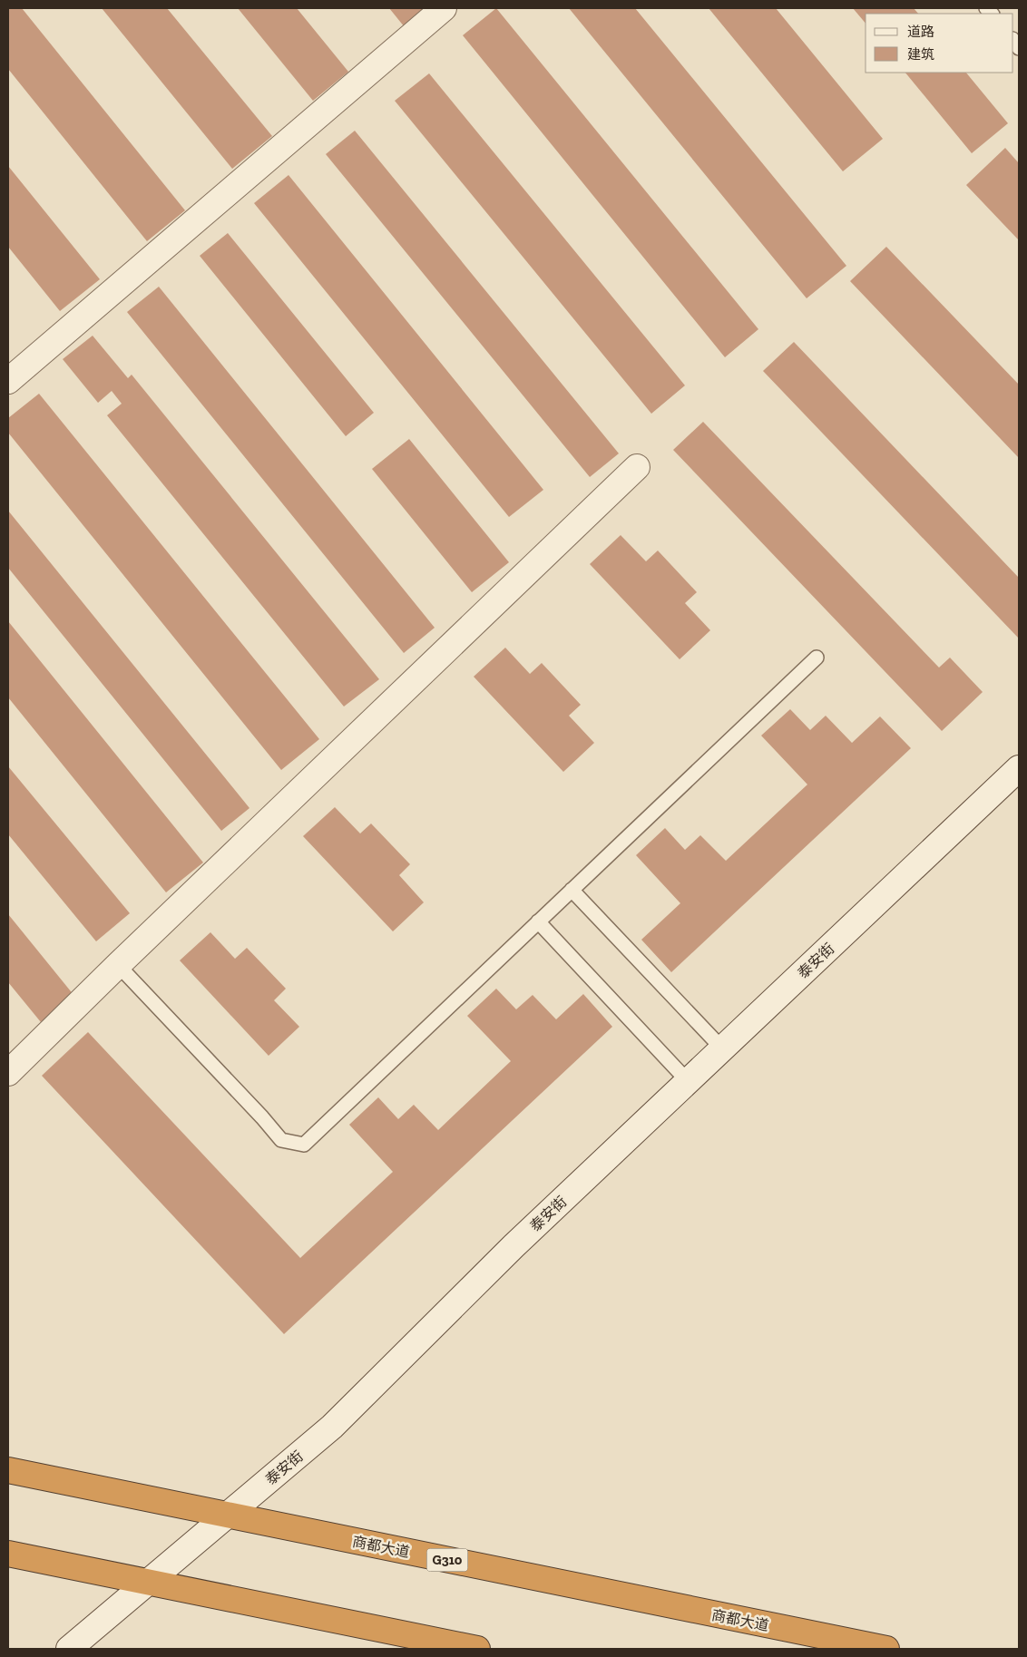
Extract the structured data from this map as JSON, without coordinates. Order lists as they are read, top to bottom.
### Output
{
  "streets": {
    "highway": ["商都大道", "G310"],
    "street": ["泰安街"]
  },
  "crossings": [
    ["泰安街", "商都大道"]
  ],
  "legend": ["道路", "建筑"]
}
